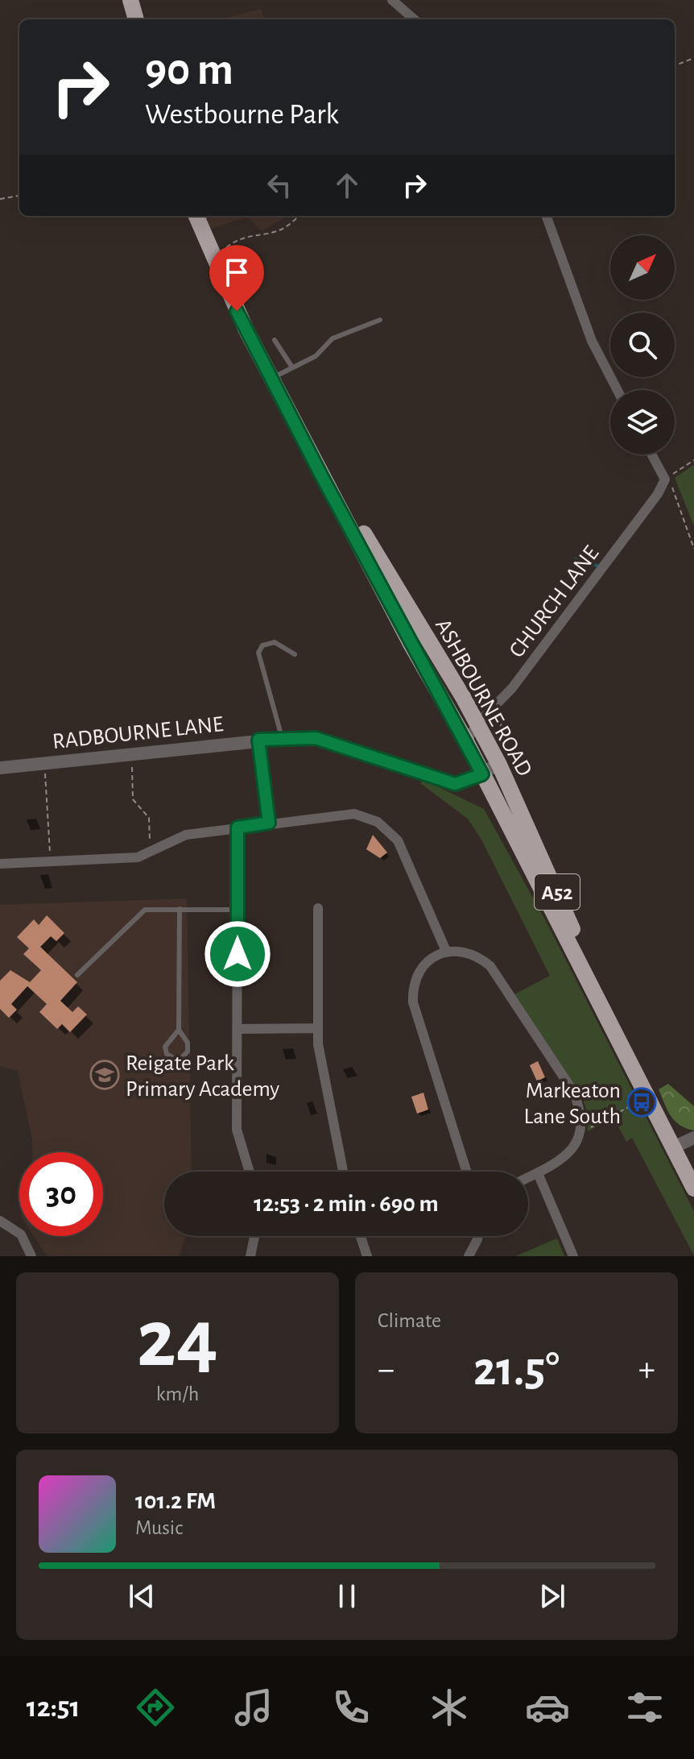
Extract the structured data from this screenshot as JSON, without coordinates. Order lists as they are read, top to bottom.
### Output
{
  "streets": {
    "highway": ["ASHBOURNE ROAD", "A52"],
    "street": ["CHURCH LANE", "RADBOURNE LANE"]
  },
  "crossings": [
    ["CHURCH LANE", "ASHBOURNE ROAD"],
    ["ASHBOURNE ROAD", "RADBOURNE LANE"]
  ],
  "places": {
    "school or university": ["Reigate Park Primary Academy"],
    "bus stop": ["Markeaton Lane South"]
  },
  "north": "top right",
  "page": {
    "turn": ["90 m", "Westbourne Park"],
    "limit": "30",
    "trip": "12:53 · 2 min · 690 m",
    "tile": [
      ["24", "km/h"],
      "Climate"
    ],
    "heat": ["−", "21.5°", "+"],
    "song": ["101.2 FM", "Music"],
    "tabs": "12:51"
  }
}
